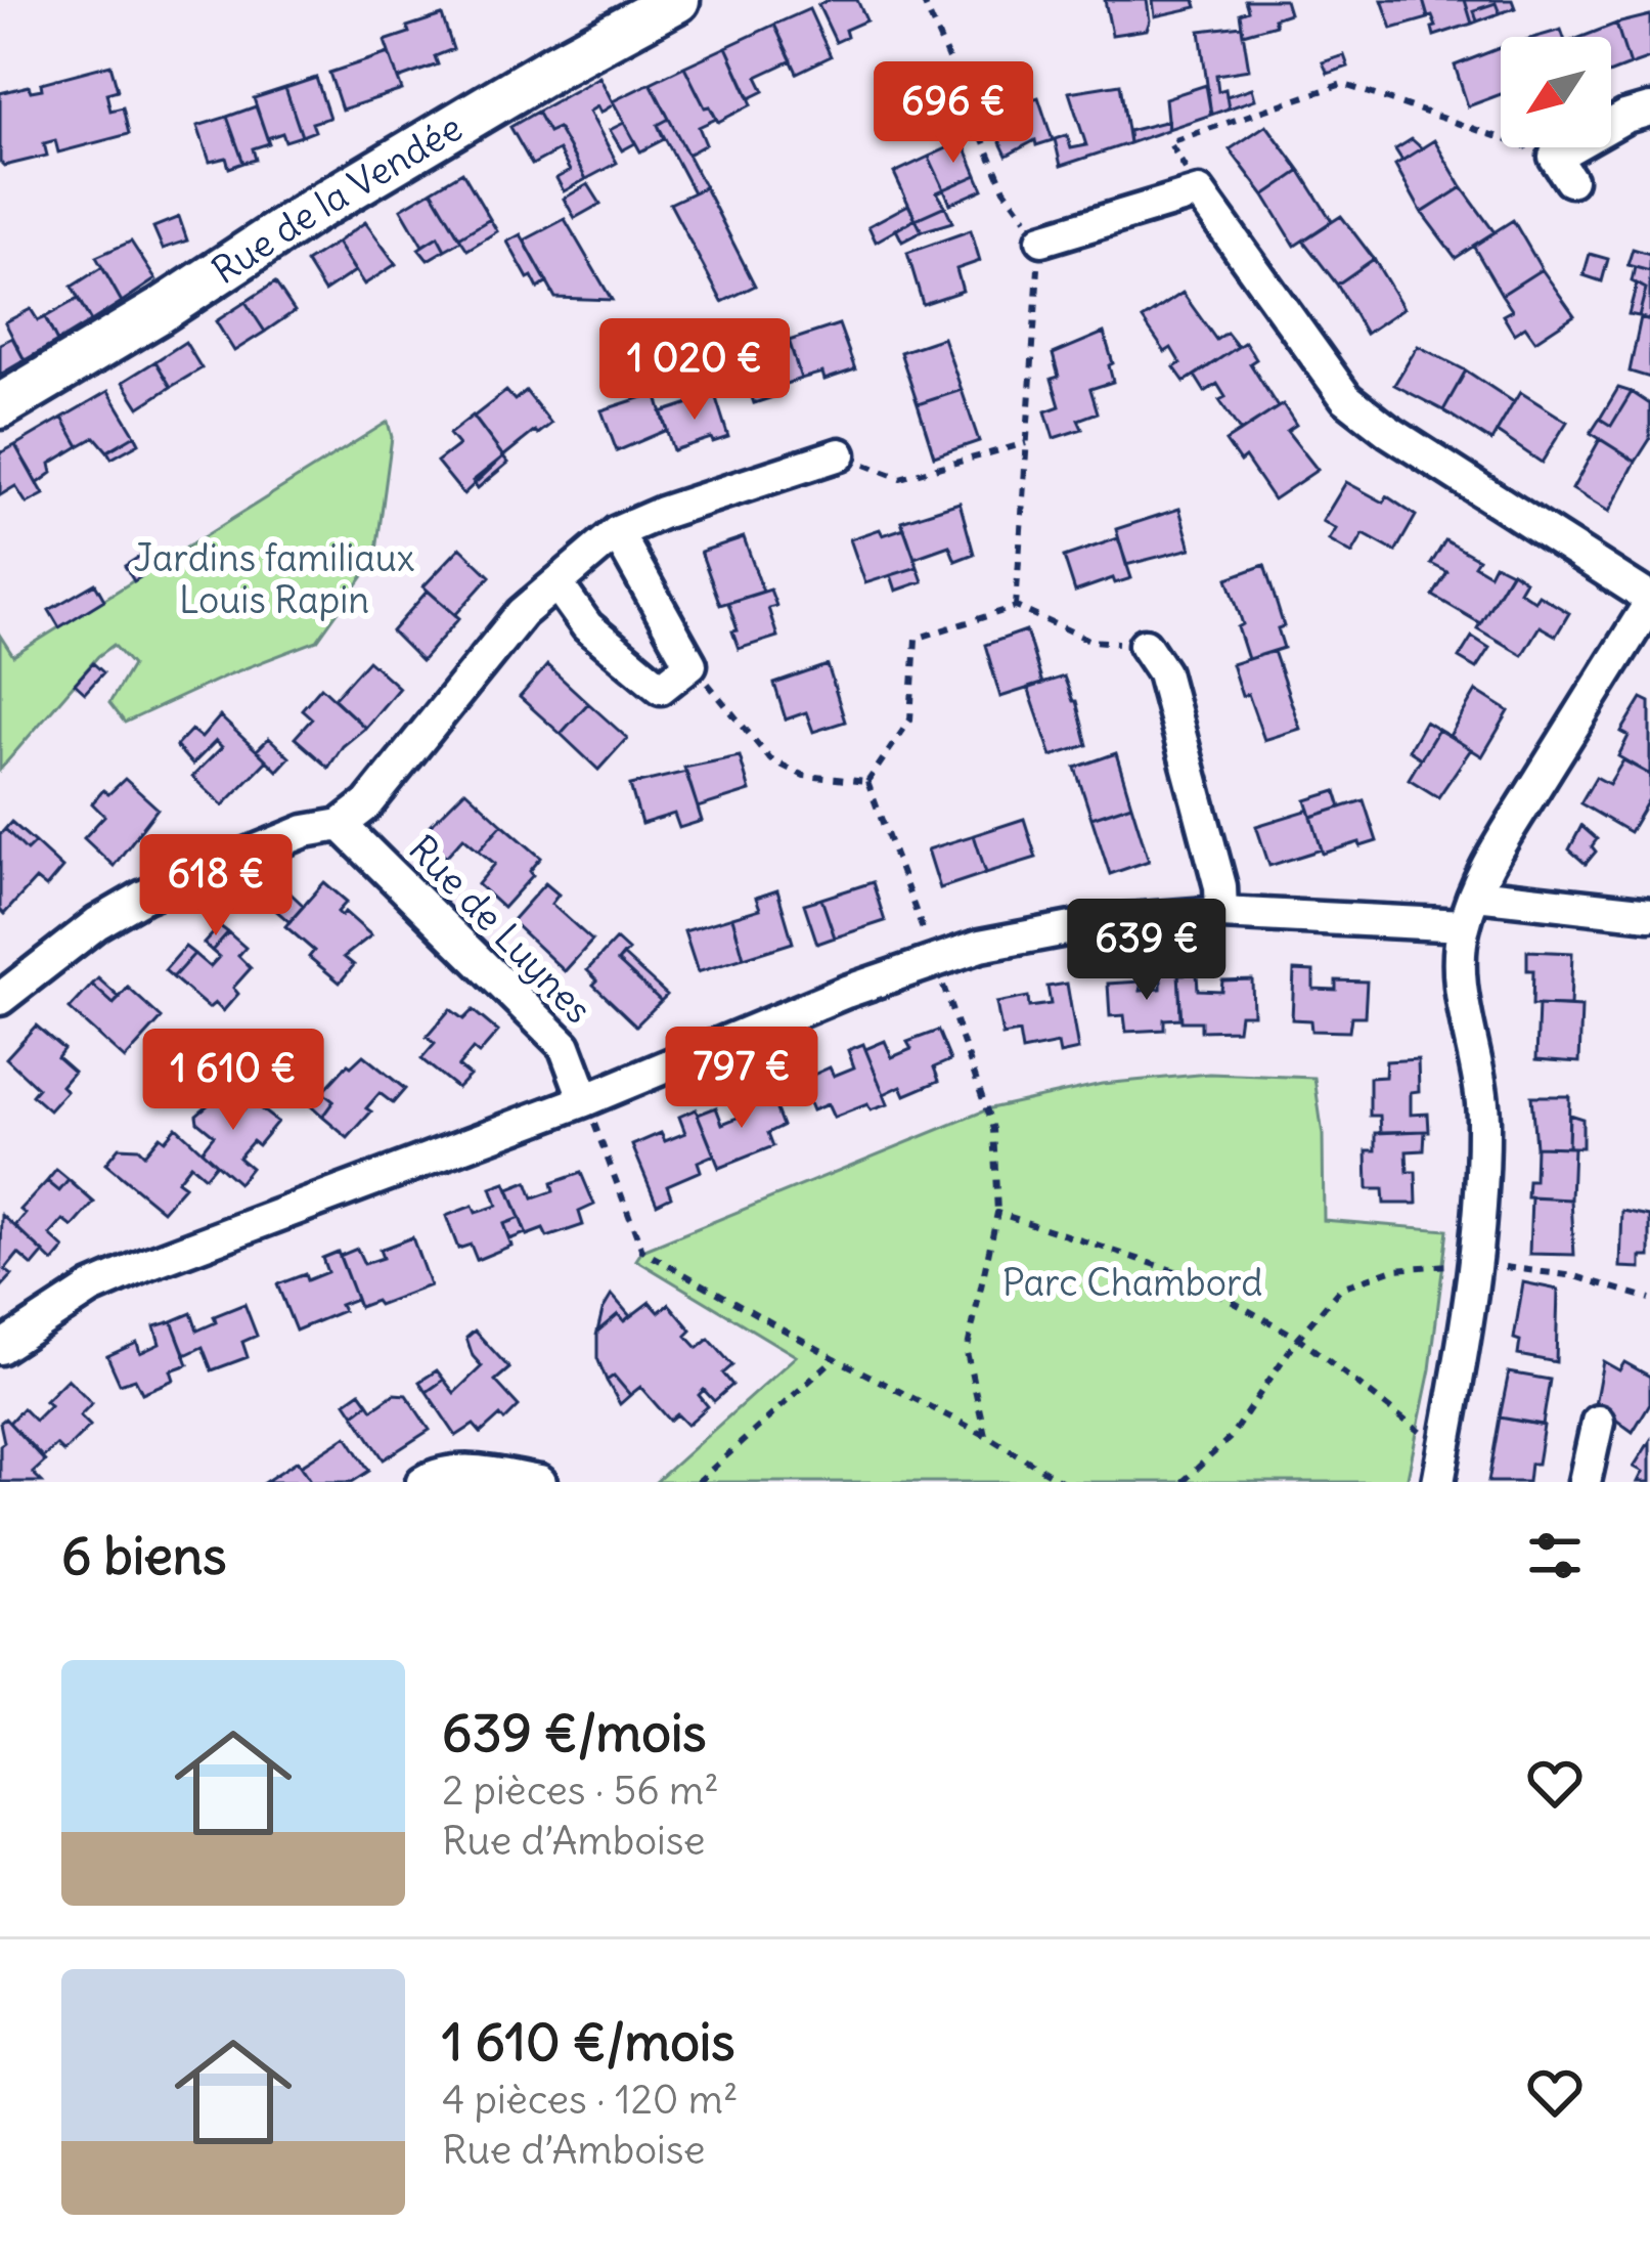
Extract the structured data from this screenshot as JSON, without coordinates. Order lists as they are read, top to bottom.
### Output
{
  "streets": {
    "main road": ["Rue de la Vendée"],
    "street": ["Rue de Luynes"]
  },
  "parks": ["Jardins familiaux Louis Rapin", "Parc Chambord"],
  "north": "bottom left",
  "page": {
    "price": [
      "696 €",
      "1 020 €",
      "618 €",
      "639 €",
      "797 €",
      "1 610 €"
    ],
    "heading": "6 biens",
    "list": [
      {
        "name": "639 €/mois",
        "note": "2 pièces · 56 m² · Rue d’Amboise"
      },
      {
        "name": "1 610 €/mois",
        "note": "4 pièces · 120 m² · Rue d’Amboise"
      }
    ]
  }
}
